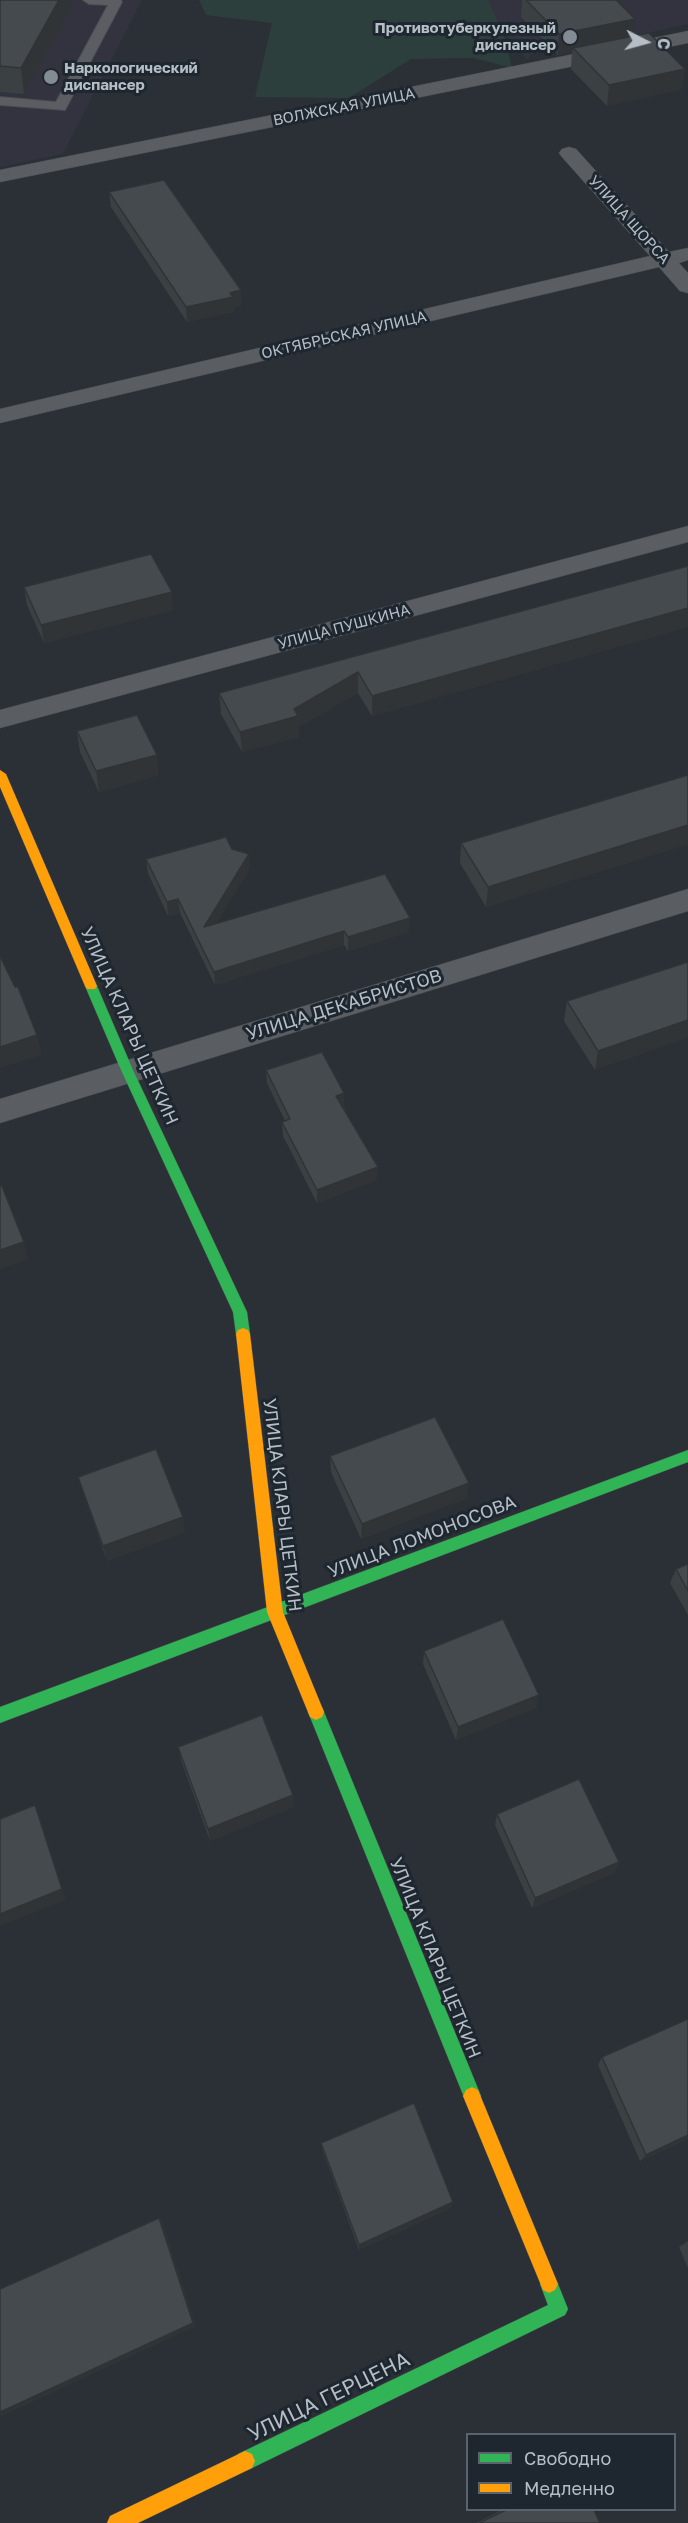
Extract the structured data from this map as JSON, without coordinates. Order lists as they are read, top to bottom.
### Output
{
  "streets": {
    "street": [
      "ВОЛЖСКАЯ УЛИЦА",
      "УЛИЦА ЩОРСА",
      "ОКТЯБРЬСКАЯ УЛИЦА",
      "УЛИЦА ПУШКИНА",
      "УЛИЦА ДЕКАБРИСТОВ",
      "УЛИЦА КЛАРЫ ЦЕТКИН",
      "УЛИЦА ЛОМОНОСОВА",
      "УЛИЦА ГЕРЦЕНА"
    ]
  },
  "crossings": [
    ["УЛИЦА ЩОРСА", "ОКТЯБРЬСКАЯ УЛИЦА"],
    ["УЛИЦА ДЕКАБРИСТОВ", "УЛИЦА КЛАРЫ ЦЕТКИН"],
    ["УЛИЦА КЛАРЫ ЦЕТКИН", "УЛИЦА ЛОМОНОСОВА"],
    ["УЛИЦА КЛАРЫ ЦЕТКИН", "УЛИЦА ГЕРЦЕНА"]
  ],
  "places": ["Противотуберкулезный диспансер", "Наркологический диспансер"],
  "legend": ["Свободно", "Медленно"],
  "north": "right"
}
